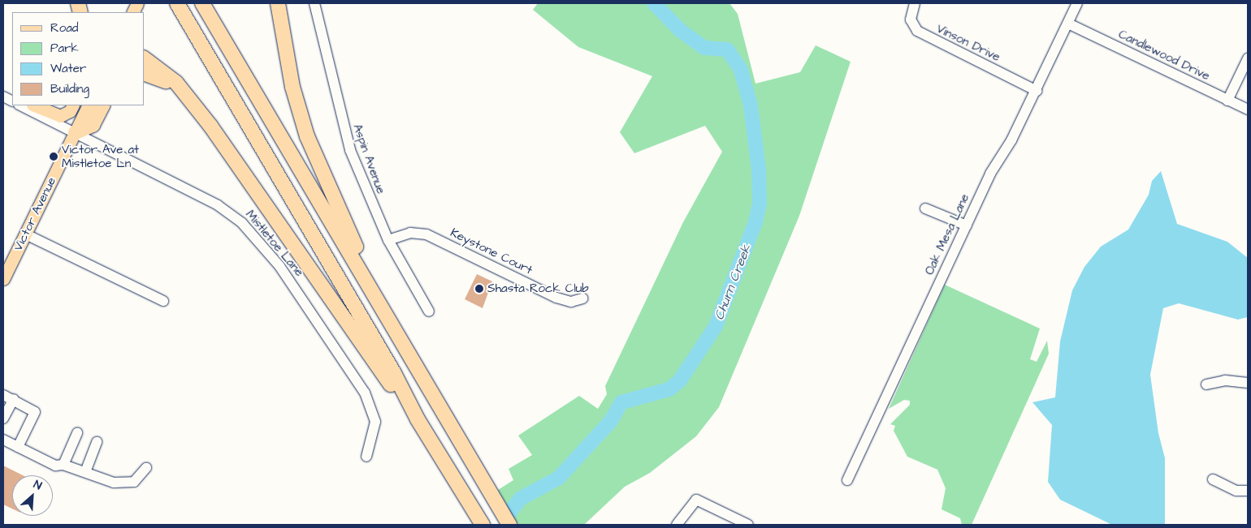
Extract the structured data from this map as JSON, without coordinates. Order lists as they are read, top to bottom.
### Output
{
  "streets": {
    "main road": ["Victor Avenue"],
    "street": [
      "Vinson Drive",
      "Candlewood Drive",
      "Aspin Avenue",
      "Oak Mesa Lane",
      "Mistletoe Lane",
      "Keystone Court"
    ]
  },
  "crossings": [
    ["Vinson Drive", "Oak Mesa Lane"],
    ["Candlewood Drive", "Oak Mesa Lane"],
    ["Aspin Avenue", "Keystone Court"],
    ["Victor Avenue", "Mistletoe Lane"]
  ],
  "water": ["Churn Creek"],
  "places": ["Victor Ave at Mistletoe Ln", "Shasta Rock Club"],
  "legend": [
    "Road",
    "Park",
    "Water",
    "Building"
  ],
  "north": "top right"
}
